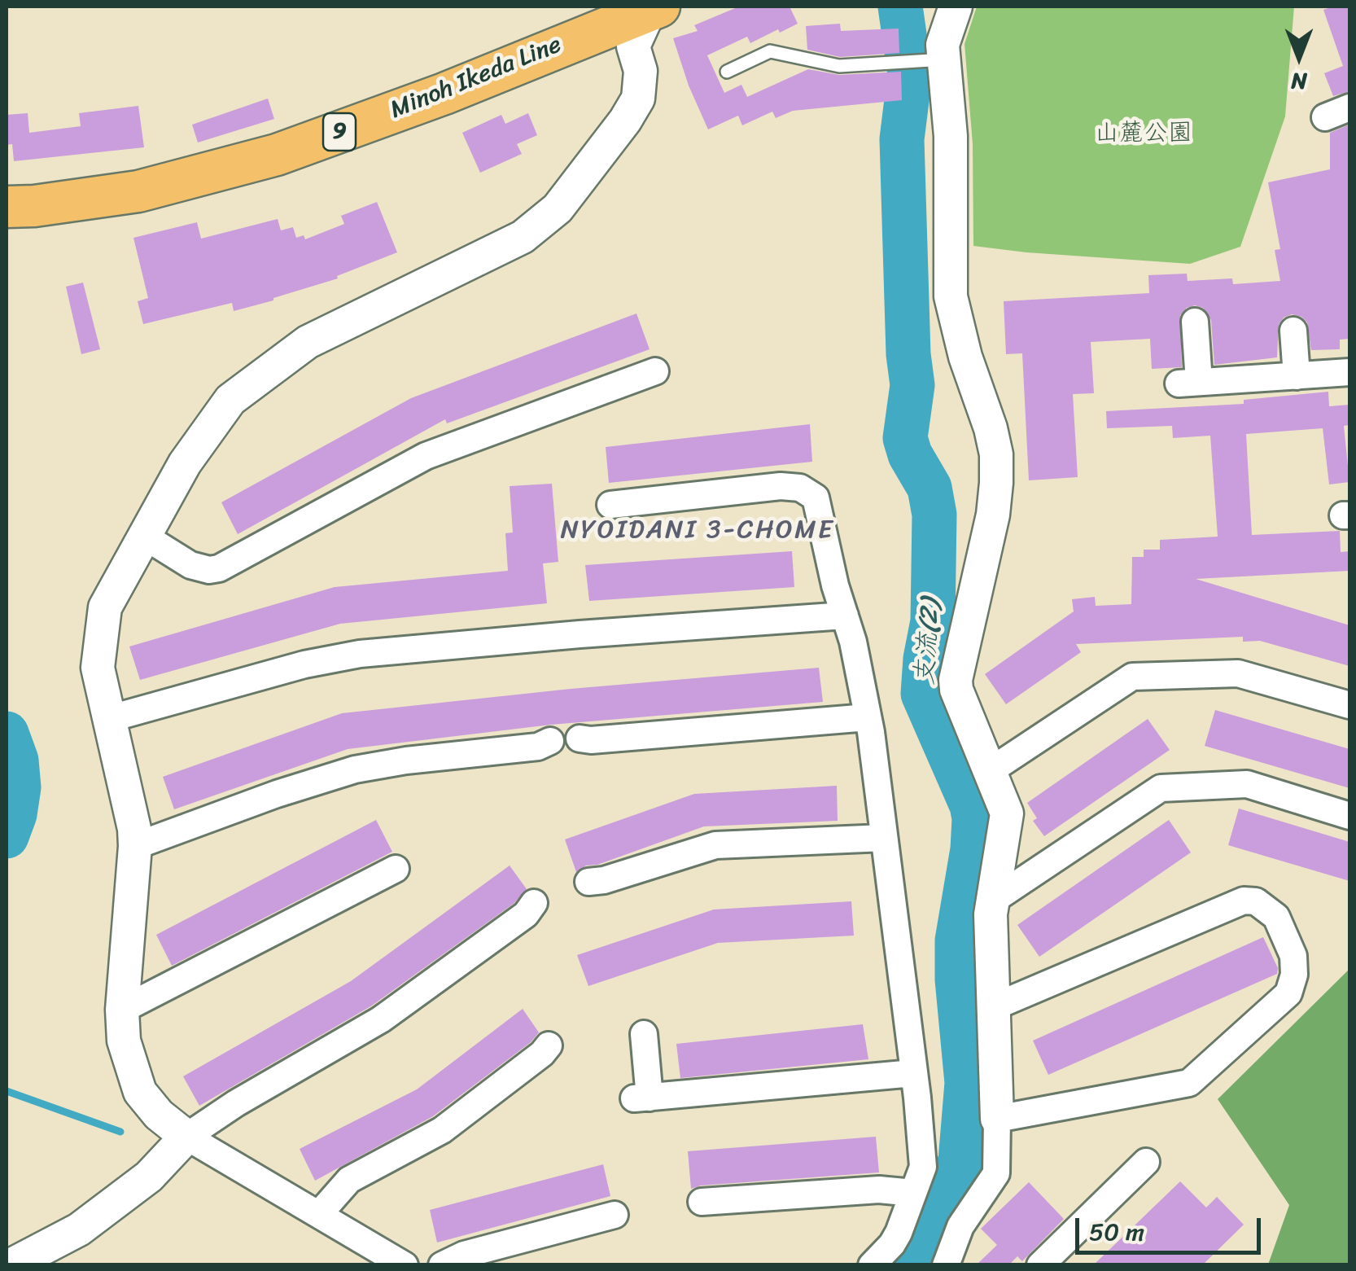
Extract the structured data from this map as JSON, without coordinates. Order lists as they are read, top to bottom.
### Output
{
  "streets": {
    "main road": ["Minoh Ikeda Line", "9"]
  },
  "districts": ["NYOIDANI 3-CHOME"],
  "water": ["支流(2)"],
  "parks": ["山麓公園"],
  "scale_bar": "50 m",
  "north": "bottom"
}
